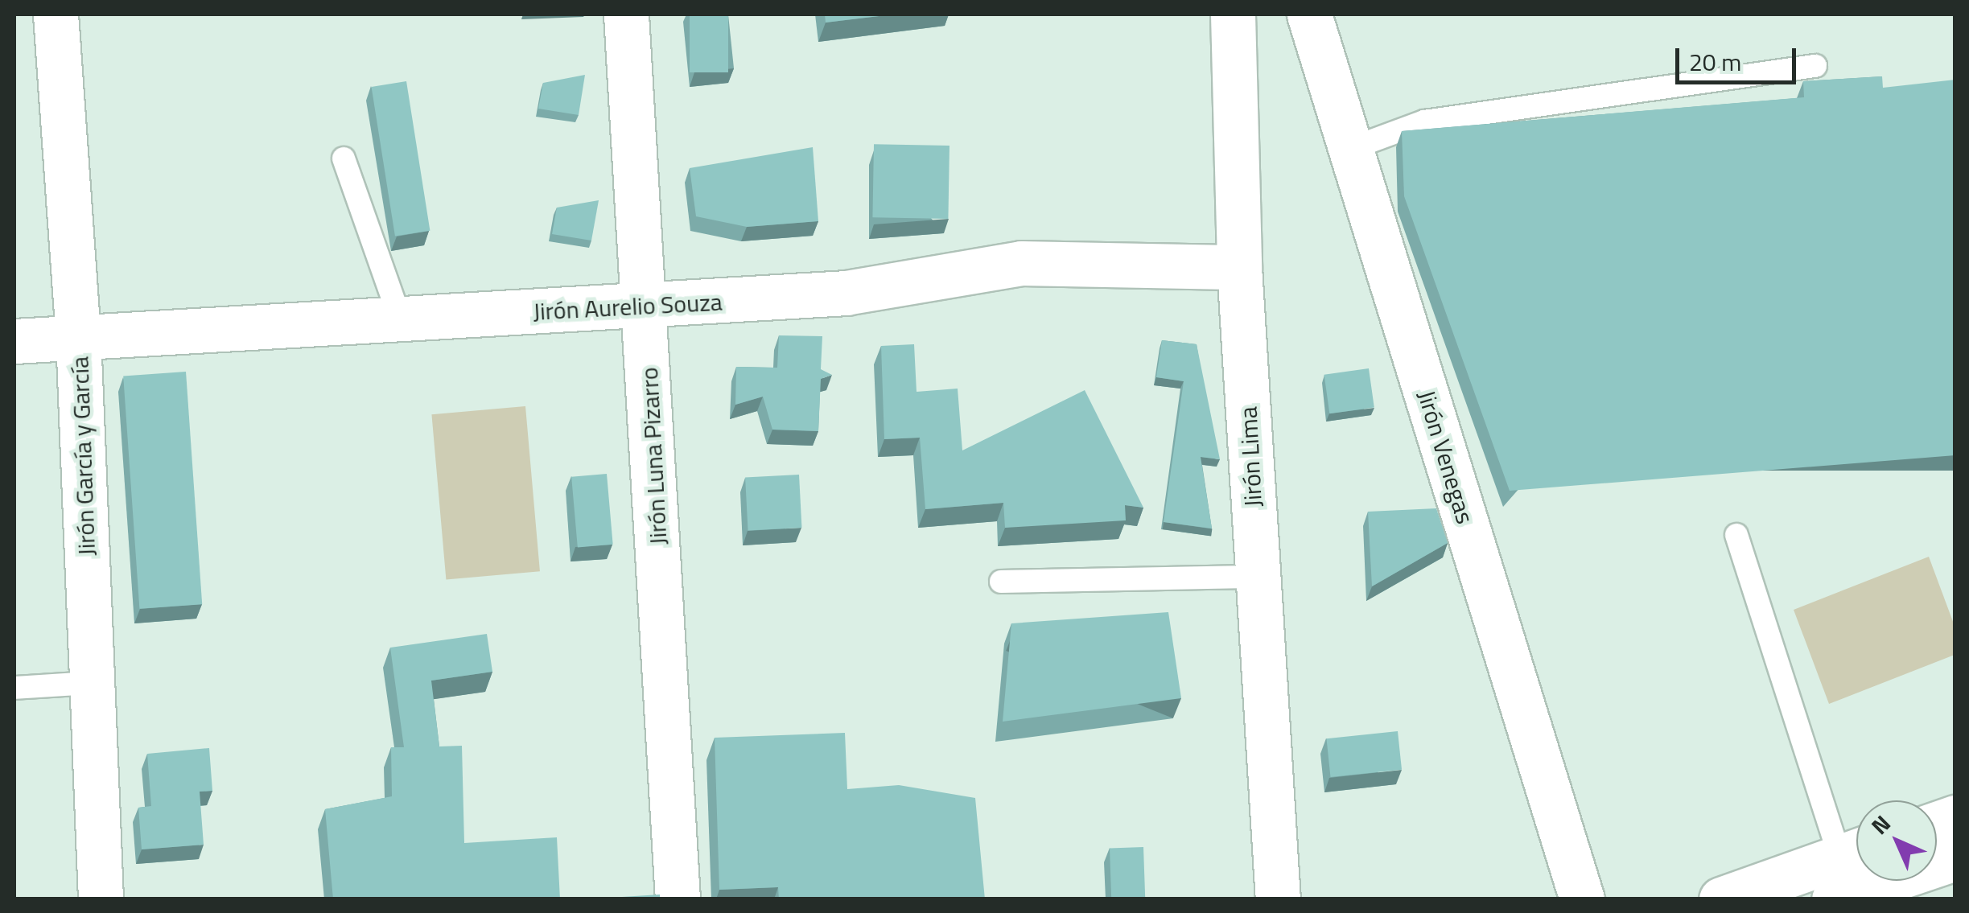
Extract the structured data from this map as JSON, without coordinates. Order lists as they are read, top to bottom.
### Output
{
  "streets": {
    "street": [
      "Jirón Aurelio Souza",
      "Jirón García y García",
      "Jirón Luna Pizarro",
      "Jirón Lima",
      "Jirón Venegas"
    ]
  },
  "crossings": [
    ["Jirón Aurelio Souza", "Jirón García y García"],
    ["Jirón Aurelio Souza", "Jirón Luna Pizarro"],
    ["Jirón Aurelio Souza", "Jirón Lima"]
  ],
  "scale_bar": "20 m",
  "north": "top left"
}
